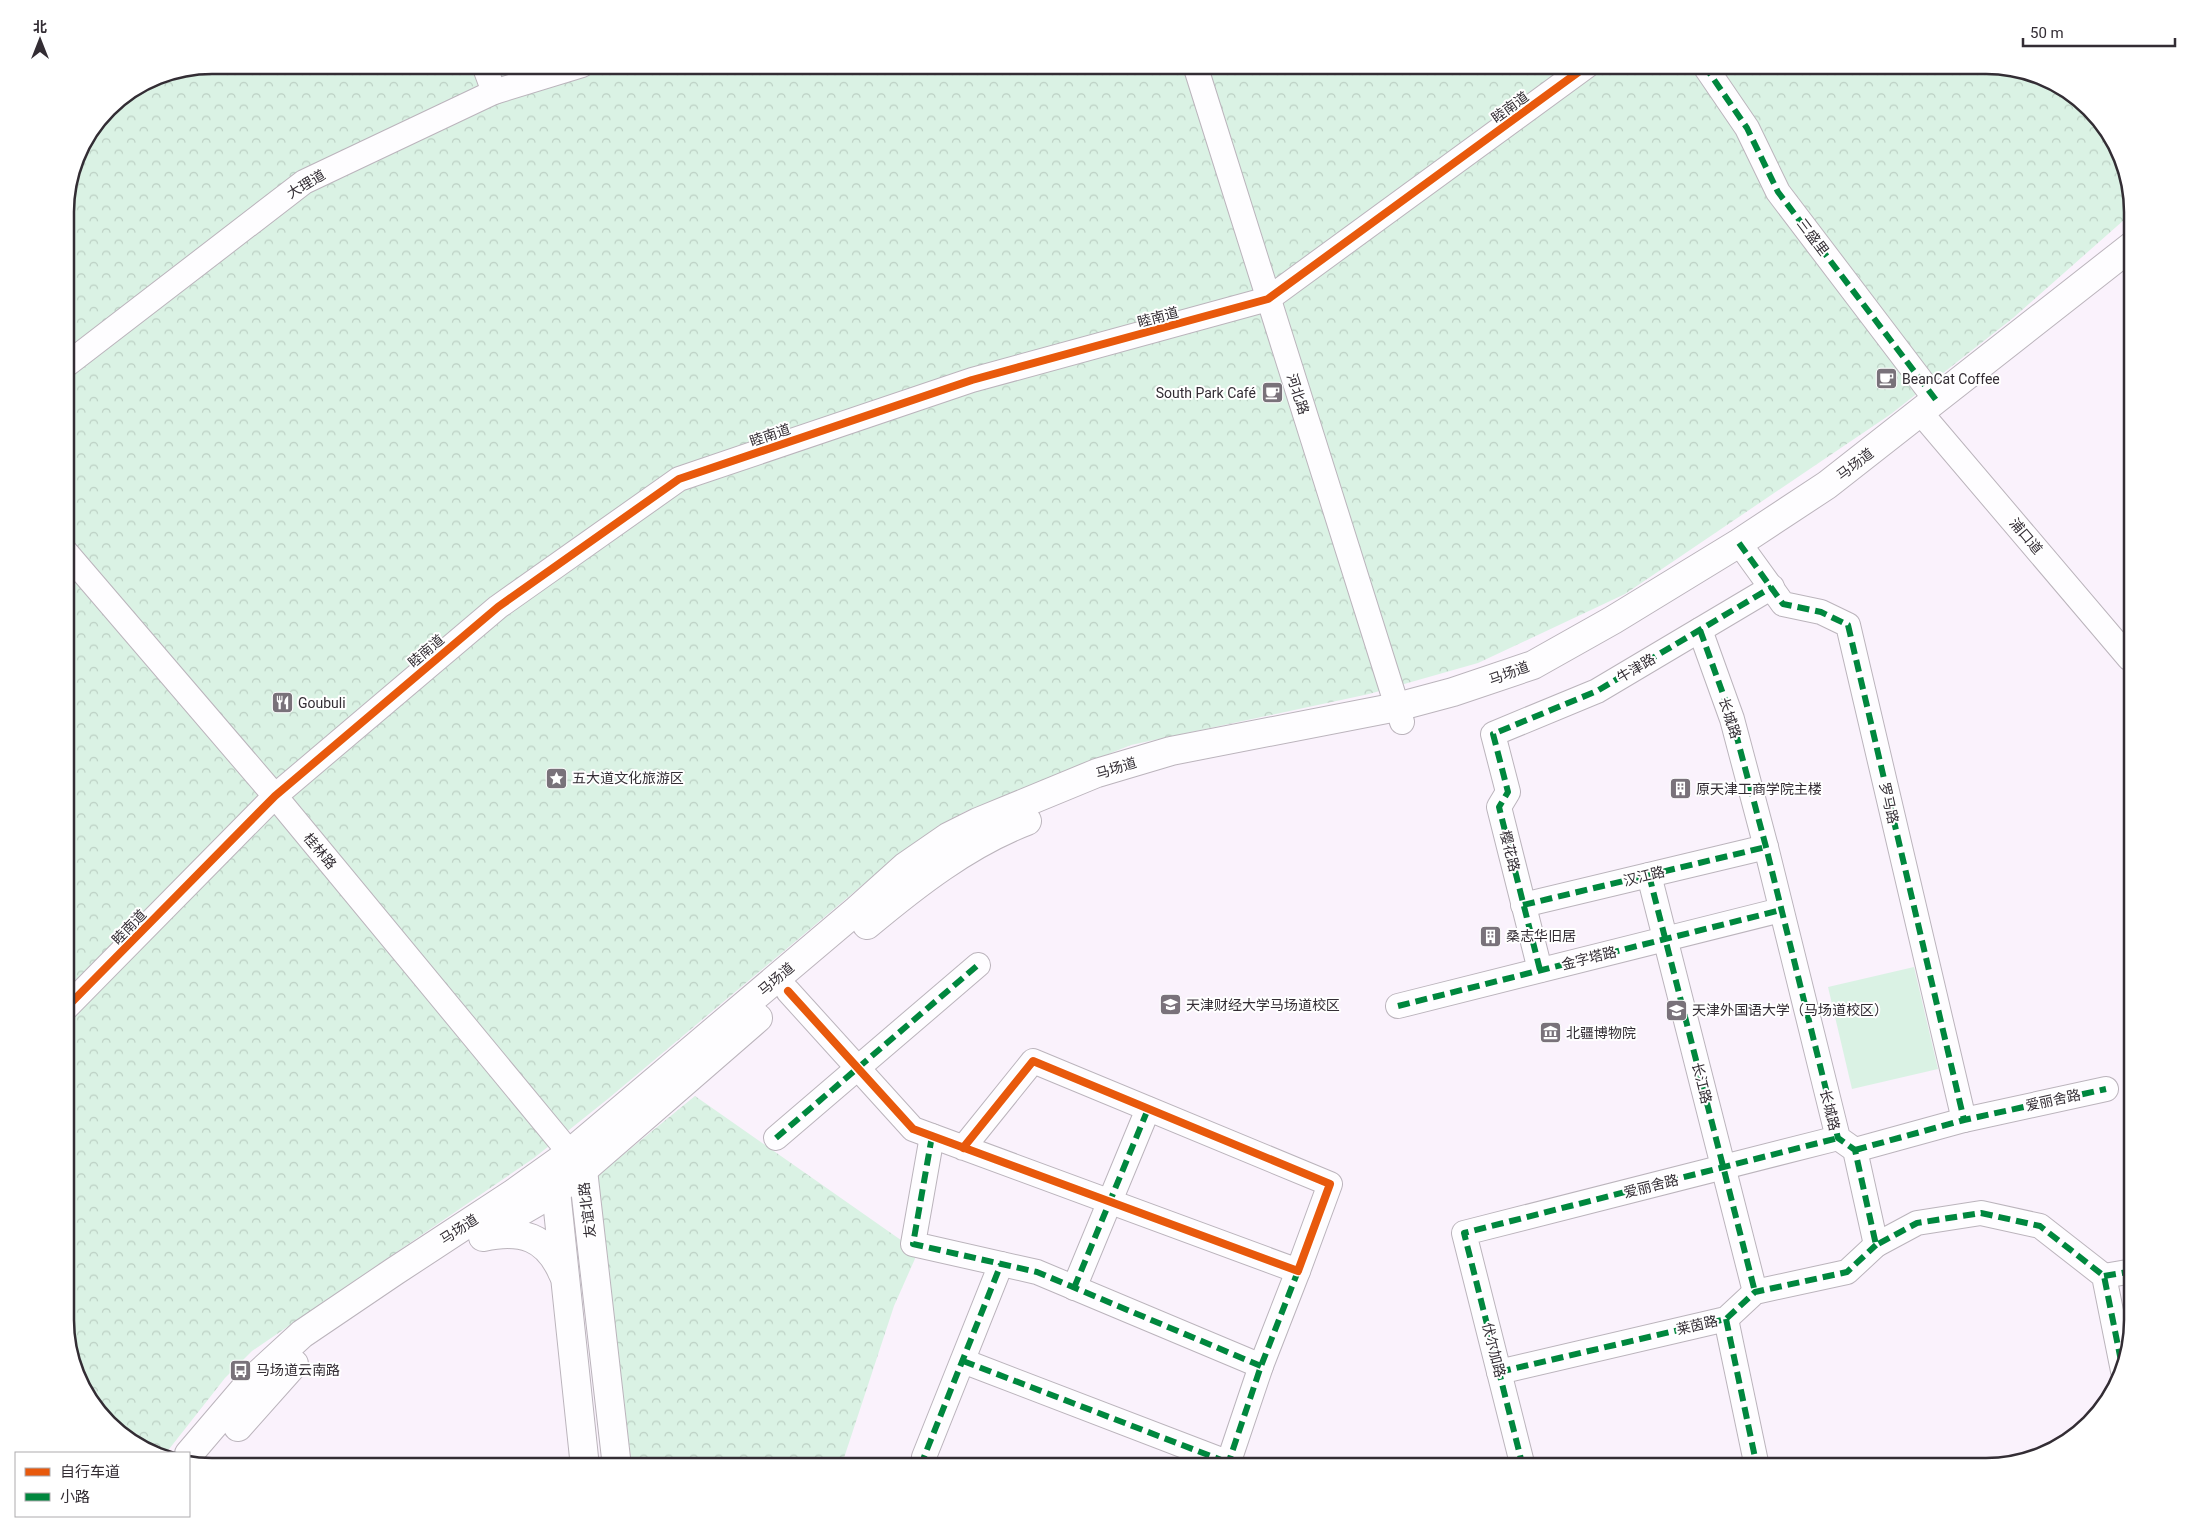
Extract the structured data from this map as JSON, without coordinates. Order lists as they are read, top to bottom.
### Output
{
  "streets": {
    "main road": ["马场道", "友谊北路"],
    "street": [
      "睦南道",
      "大理道",
      "三盛里",
      "河北路",
      "浦口道",
      "牛津路",
      "长城路",
      "罗马路",
      "桂林路",
      "樱花路",
      "汉江路",
      "金字塔路",
      "长江路",
      "爱丽舍路",
      "莱茵路",
      "伏尔加路"
    ]
  },
  "crossings": [
    ["睦南道", "河北路"],
    ["睦南道", "桂林路"],
    ["三盛里", "马场道"],
    ["三盛里", "浦口道"],
    ["河北路", "马场道"],
    ["马场道", "浦口道"],
    ["马场道", "罗马路"],
    ["马场道", "桂林路"],
    ["马场道", "友谊北路"],
    ["牛津路", "长城路"],
    ["牛津路", "罗马路"],
    ["牛津路", "樱花路"],
    ["长城路", "汉江路"],
    ["长城路", "金字塔路"],
    ["长城路", "爱丽舍路"],
    ["长城路", "莱茵路"],
    ["罗马路", "爱丽舍路"],
    ["桂林路", "友谊北路"],
    ["樱花路", "汉江路"],
    ["樱花路", "金字塔路"],
    ["汉江路", "长江路"],
    ["金字塔路", "长江路"],
    ["长江路", "爱丽舍路"],
    ["长江路", "莱茵路"],
    ["爱丽舍路", "伏尔加路"],
    ["莱茵路", "伏尔加路"]
  ],
  "places": {
    "cafe": ["BeanCat Coffee", "South Park Café"],
    "restaurant": ["Goubuli"],
    "place": ["五大道文化旅游区"],
    "building": ["原天津工商学院主楼", "桑志华旧居"],
    "school or university": ["天津财经大学马场道校区", "天津外国语大学（马场道校区）"],
    "museum": ["北疆博物院"],
    "bus stop": ["马场道云南路"]
  },
  "legend": ["自行车道", "小路"],
  "scale_bar": "50 m",
  "north": "top"
}
